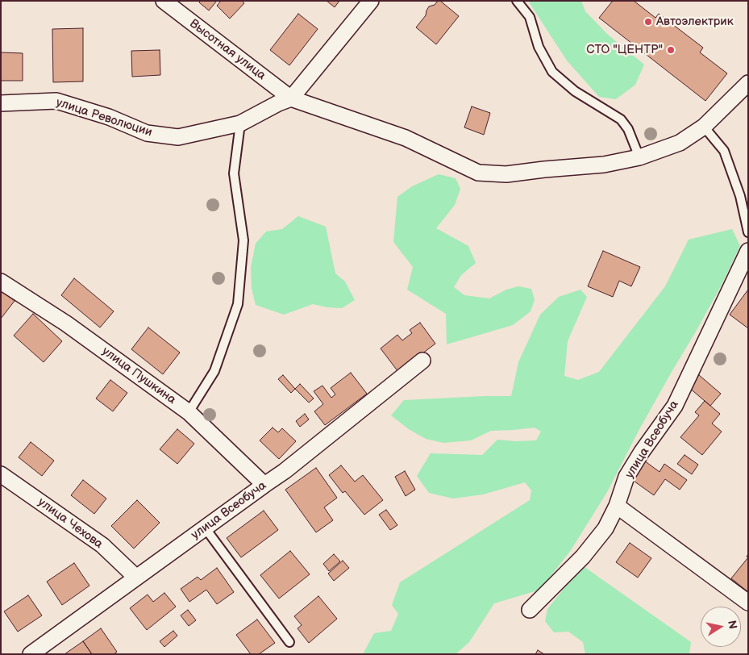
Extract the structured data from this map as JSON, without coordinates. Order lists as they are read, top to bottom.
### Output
{
  "streets": {
    "street": [
      "Высотная улица",
      "улица Революции",
      "улица Пушкина",
      "улица Всеобуча",
      "улица Чехова"
    ]
  },
  "crossings": [
    ["Высотная улица", "улица Революции"],
    ["улица Пушкина", "улица Всеобуча"],
    ["улица Всеобуча", "улица Чехова"]
  ],
  "places": ["Автоэлектрик", "СТО \"ЦЕНТР\""],
  "north": "right"
}
